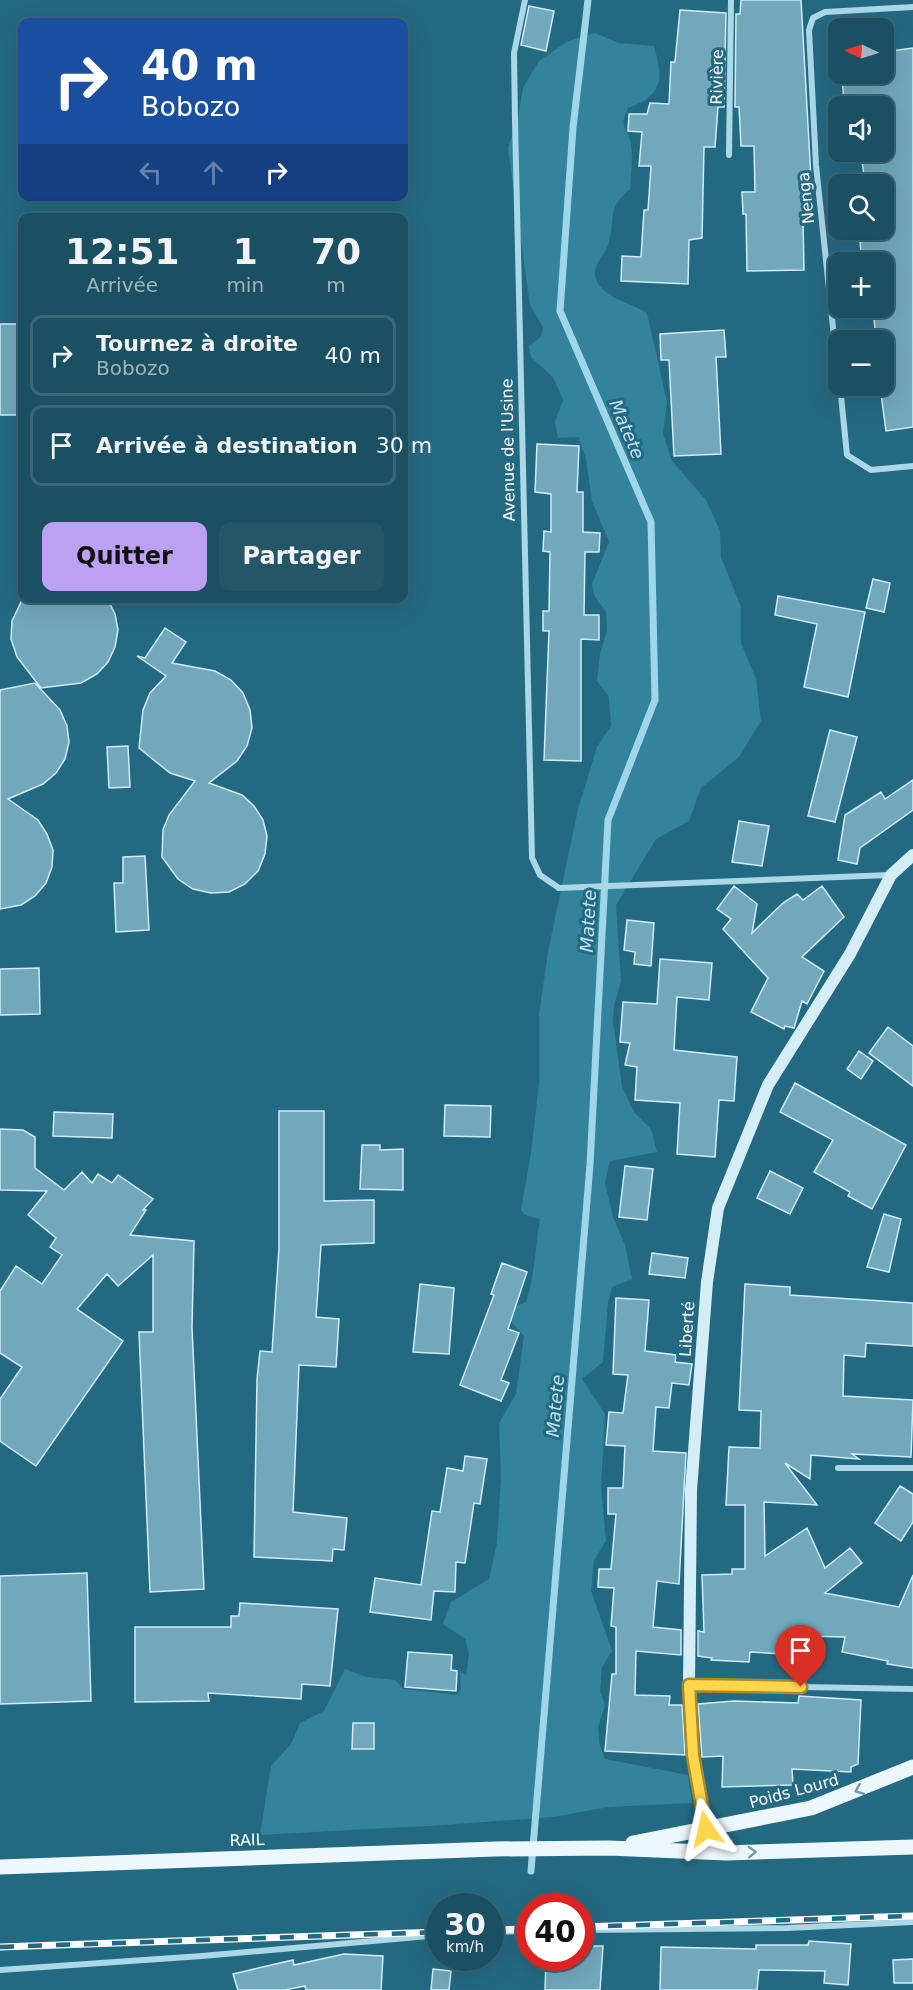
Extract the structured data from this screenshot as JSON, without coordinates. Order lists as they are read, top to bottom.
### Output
{
  "streets": {
    "main road": ["Poids Lourd", "RAIL"],
    "street": [
      "Rivière",
      "Nenga",
      "Avenue de l'Usine",
      "Liberté"
    ]
  },
  "crossings": [
    ["Avenue de l'Usine", "Liberté"],
    ["Liberté", "Poids Lourd"],
    ["Poids Lourd", "RAIL"]
  ],
  "water": ["Matete"],
  "north": "left",
  "page": {
    "map_buttons": ["+", "−"],
    "turn": ["40 m", "Bobozo"],
    "eta": [
      "12:51",
      "Arrivée",
      "1",
      "min",
      "70",
      "m"
    ],
    "list": [
      {
        "name": "Tournez à droite",
        "note": "Bobozo",
        "value": "40 m"
      },
      {
        "name": "Arrivée à destination",
        "value": "30 m"
      }
    ],
    "buttons": ["Quitter", "Partager"],
    "speed": "30 km/h",
    "limit": "40"
  }
}
